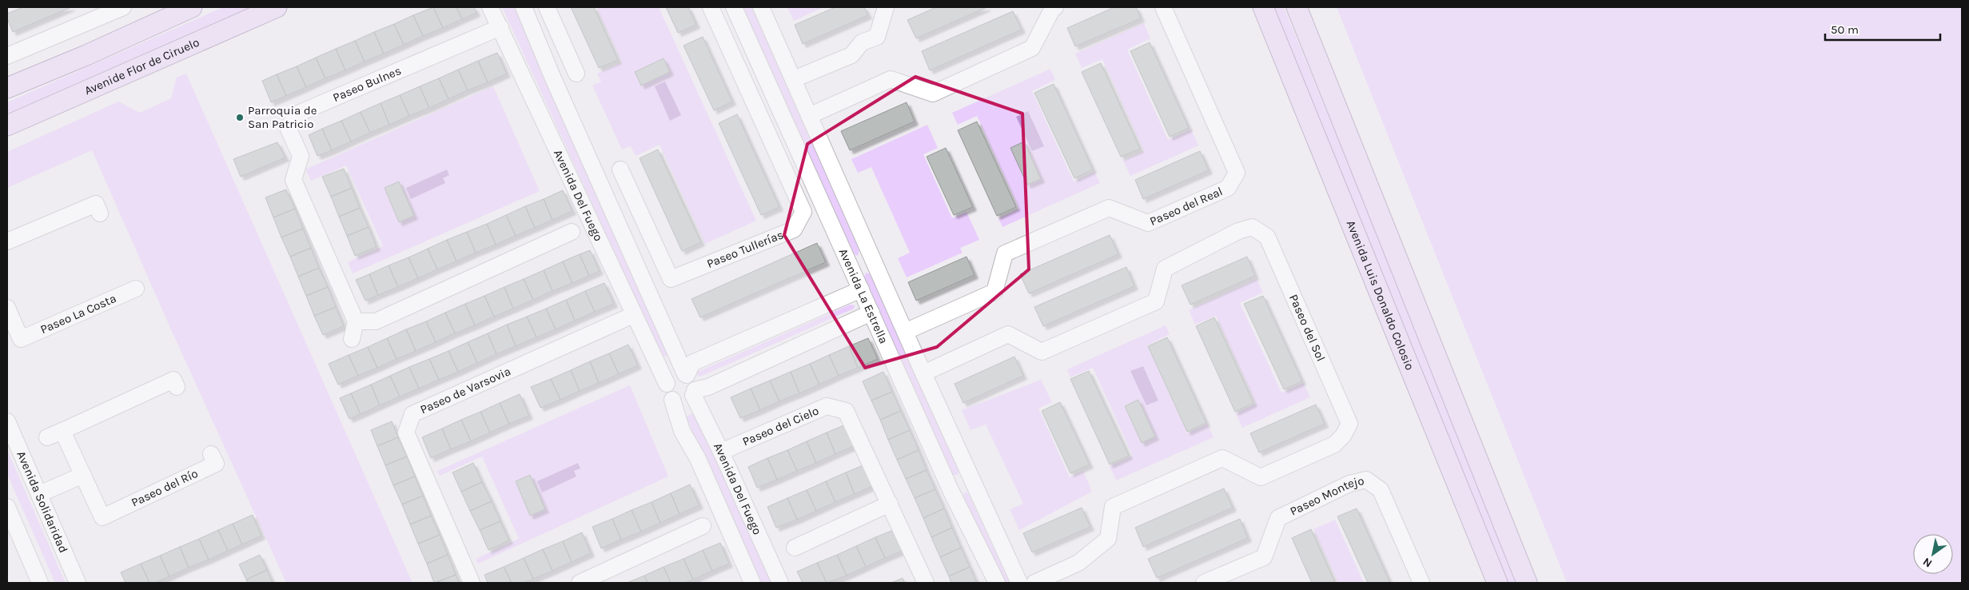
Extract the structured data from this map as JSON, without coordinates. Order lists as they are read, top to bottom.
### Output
{
  "streets": {
    "main road": ["Avenide Flor de Ciruelo", "Avenida Luis Donaldo Colosio"],
    "street": [
      "Paseo Bulnes",
      "Avenida Del Fuego",
      "Paseo del Real",
      "Paseo Tullerías",
      "Avenida La Estrella",
      "Paseo La Costa",
      "Paseo del Sol",
      "Paseo de Varsovia",
      "Paseo del Cielo",
      "Paseo del Río",
      "Paseo Montejo",
      "Avenida Solidaridad"
    ]
  },
  "crossings": [
    ["Paseo Bulnes", "Avenida Del Fuego"],
    ["Avenida Del Fuego", "Paseo de Varsovia"],
    ["Avenida Del Fuego", "Paseo del Cielo"],
    ["Paseo del Real", "Avenida La Estrella"],
    ["Avenida La Estrella", "Paseo del Sol"]
  ],
  "places": ["Parroquia de San Patricio"],
  "scale_bar": "50 m",
  "north": "bottom left"
}
